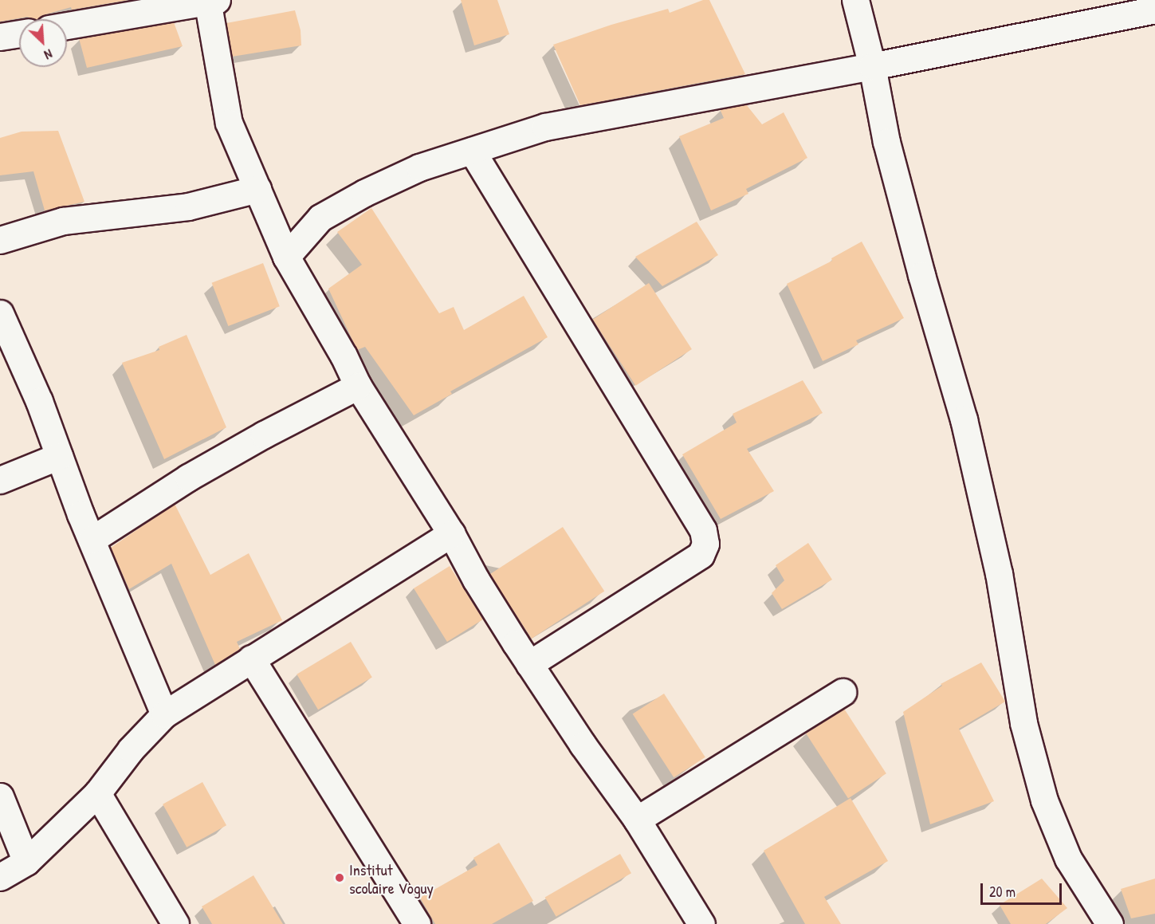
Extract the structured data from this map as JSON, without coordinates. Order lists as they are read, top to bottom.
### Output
{
  "places": ["Institut scolaire Voguy"],
  "scale_bar": "20 m",
  "north": "bottom right"
}
